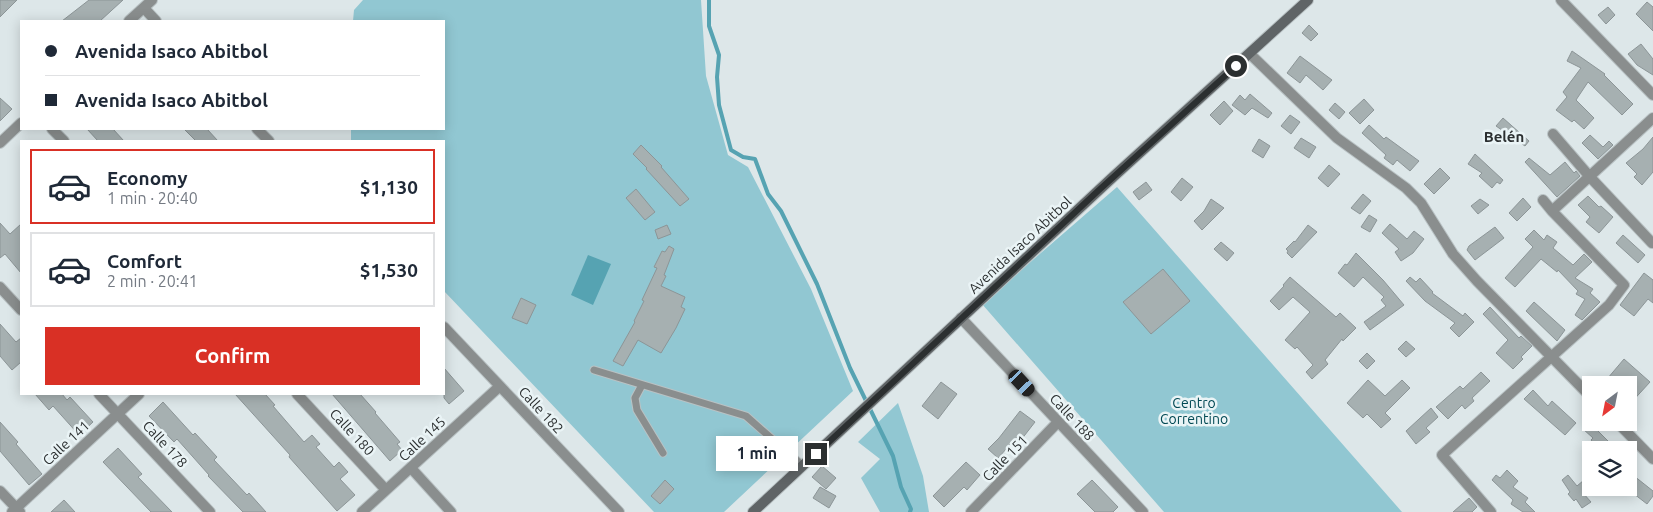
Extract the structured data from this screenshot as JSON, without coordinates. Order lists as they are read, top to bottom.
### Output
{
  "streets": {
    "main road": ["Avenida Isaco Abitbol"],
    "street": [
      "Calle 182",
      "Calle 188",
      "Calle 180",
      "Calle 145",
      "Calle 141",
      "Calle 178",
      "Calle 151"
    ]
  },
  "crossings": [
    ["Avenida Isaco Abitbol", "Calle 188"],
    ["Calle 182", "Calle 145"],
    ["Calle 188", "Calle 151"],
    ["Calle 180", "Calle 145"],
    ["Calle 141", "Calle 178"]
  ],
  "districts": ["Belén"],
  "parks": ["Centro Correntino"],
  "north": "bottom left",
  "page": {
    "banner": ["Avenida Isaco Abitbol", "Avenida Isaco Abitbol"],
    "list": [
      {
        "name": "Economy",
        "note": "1 min · 20:40",
        "value": "$1,130"
      },
      {
        "name": "Comfort",
        "note": "2 min · 20:41",
        "value": "$1,530"
      }
    ],
    "buttons": "Confirm",
    "bubble": "1 min"
  }
}
